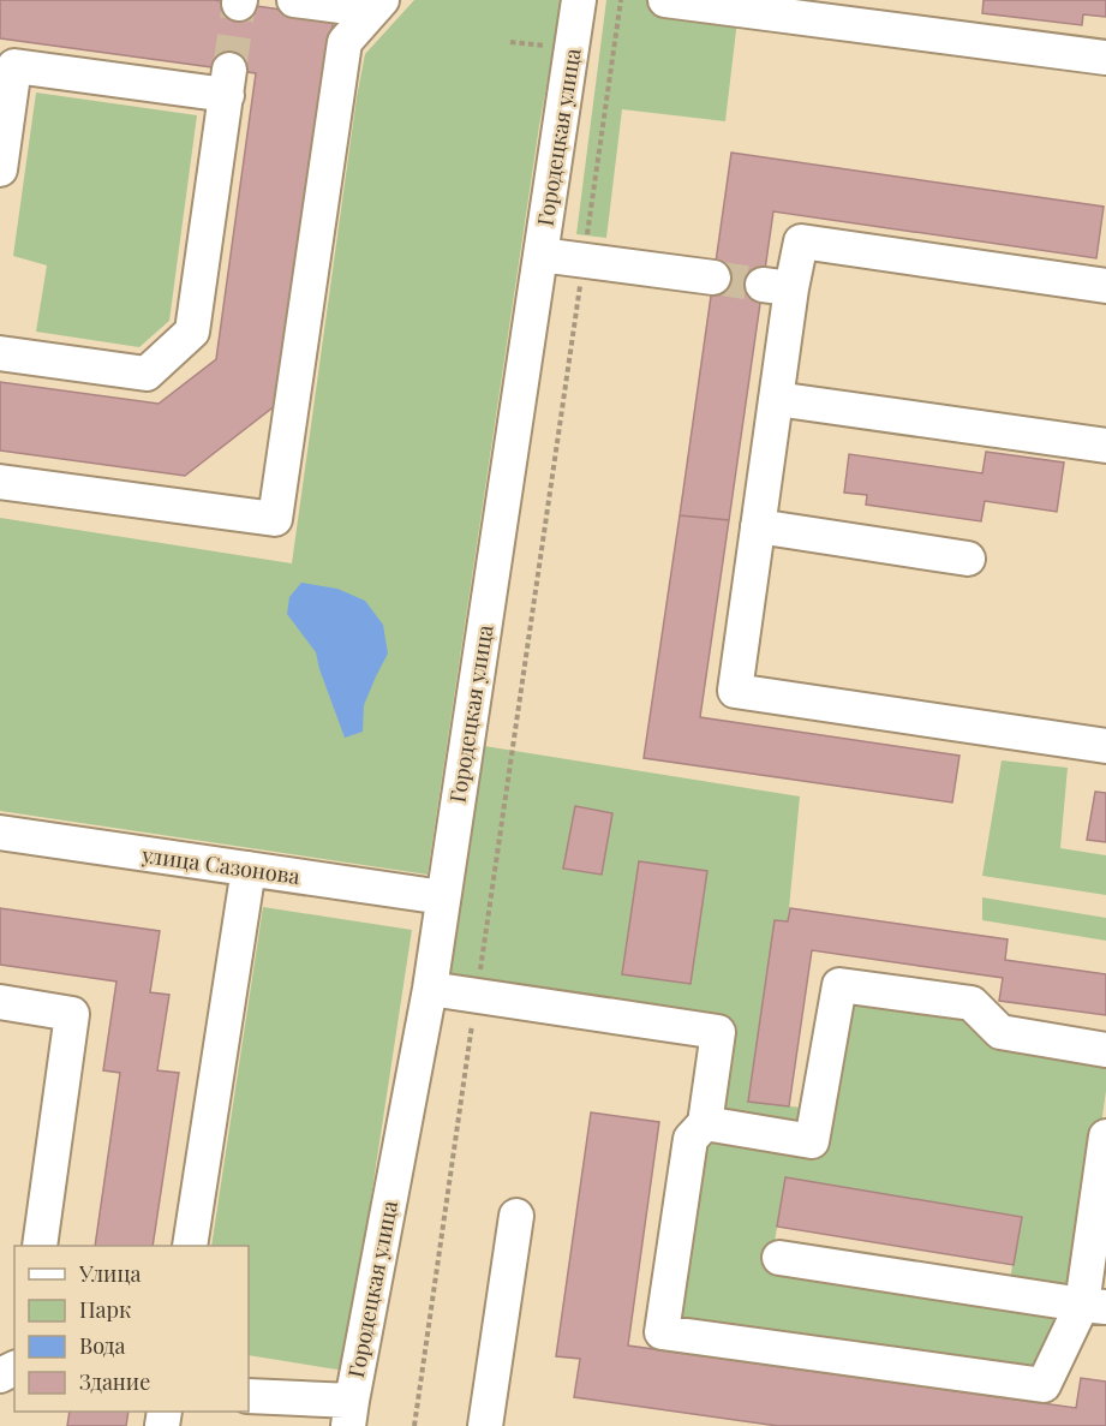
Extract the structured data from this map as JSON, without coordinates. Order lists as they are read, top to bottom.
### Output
{
  "streets": {
    "street": ["Городецкая улица", "улица Сазонова"]
  },
  "crossings": [
    ["Городецкая улица", "улица Сазонова"]
  ],
  "legend": [
    "Улица",
    "Парк",
    "Вода",
    "Здание"
  ]
}
